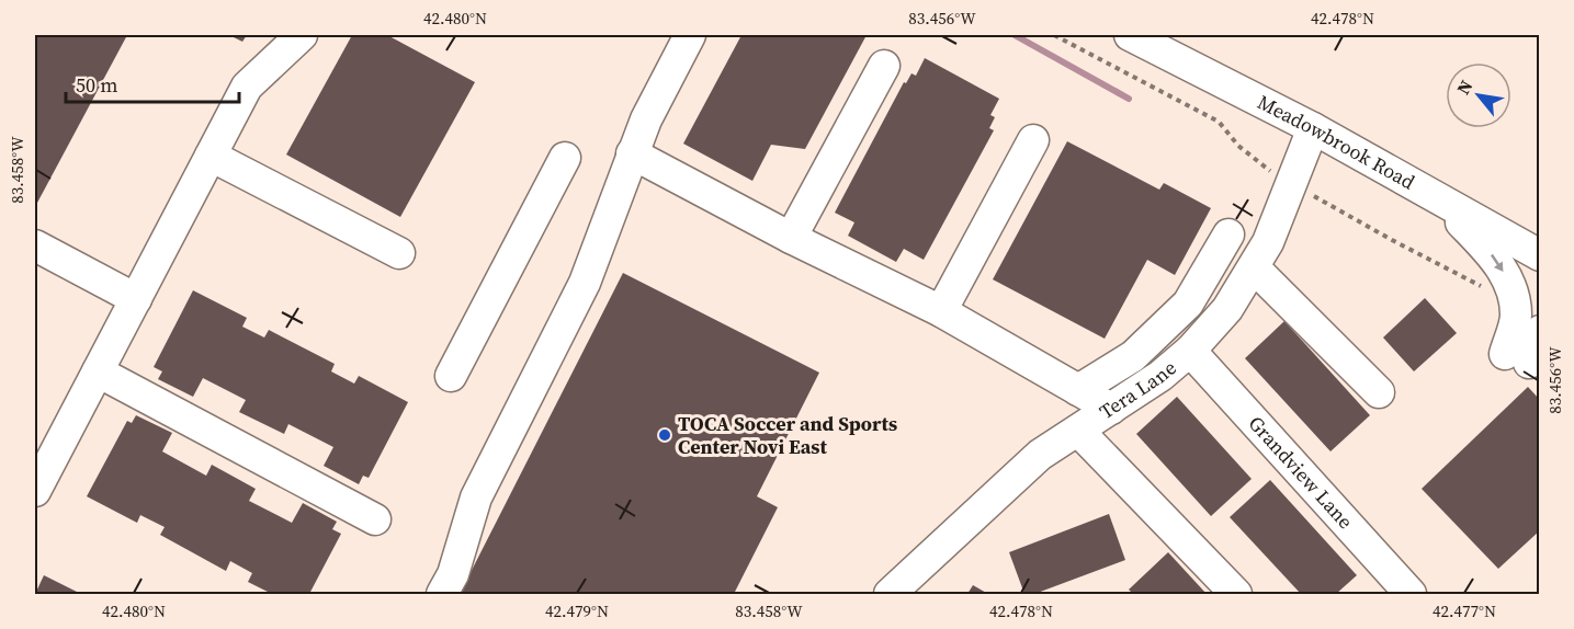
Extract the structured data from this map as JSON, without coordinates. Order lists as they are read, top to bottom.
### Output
{
  "streets": {
    "street": ["Meadowbrook Road", "Tera Lane", "Grandview Lane"]
  },
  "crossings": [
    ["Meadowbrook Road", "Tera Lane"],
    ["Tera Lane", "Grandview Lane"]
  ],
  "places": ["TOCA Soccer and Sports Center Novi East"],
  "scale_bar": "50 m",
  "north": "top left",
  "coordinates": [
    "42.480°N",
    "83.456°W",
    "42.478°N",
    "83.458°W",
    "42.479°N",
    "42.477°N"
  ]
}
